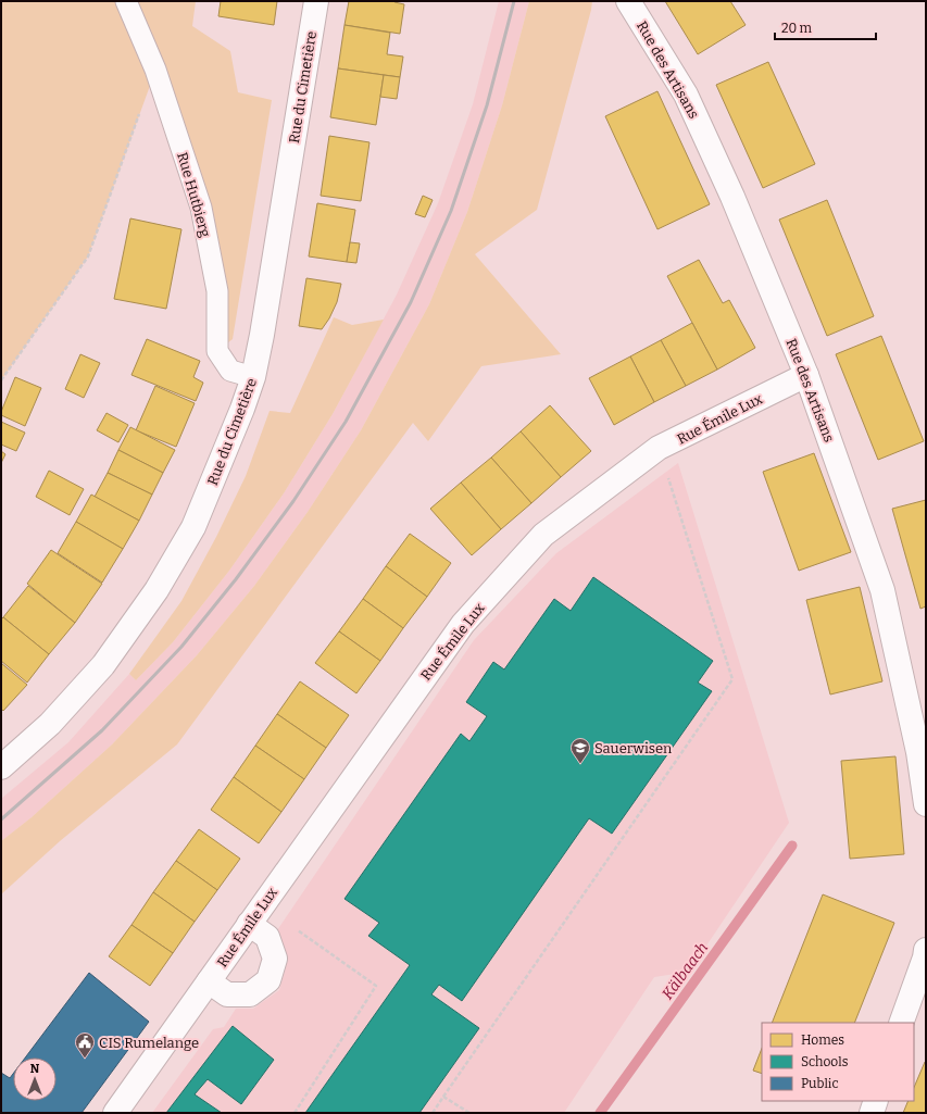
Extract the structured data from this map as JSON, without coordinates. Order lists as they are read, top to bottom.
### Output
{
  "streets": {
    "street": ["Rue des Artisans", "Rue du Cimetière", "Rue Émile Lux"],
    "lane": ["Rue Hutbierg"]
  },
  "crossings": [
    ["Rue des Artisans", "Rue Émile Lux"],
    ["Rue du Cimetière", "Rue Hutbierg"]
  ],
  "water": ["Kälbaach"],
  "places": {
    "school or university": ["Sauerwisen"],
    "public building": ["CIS Rumelange"]
  },
  "legend": ["Homes", "Schools", "Public"],
  "scale_bar": "20 m",
  "north": "top"
}
